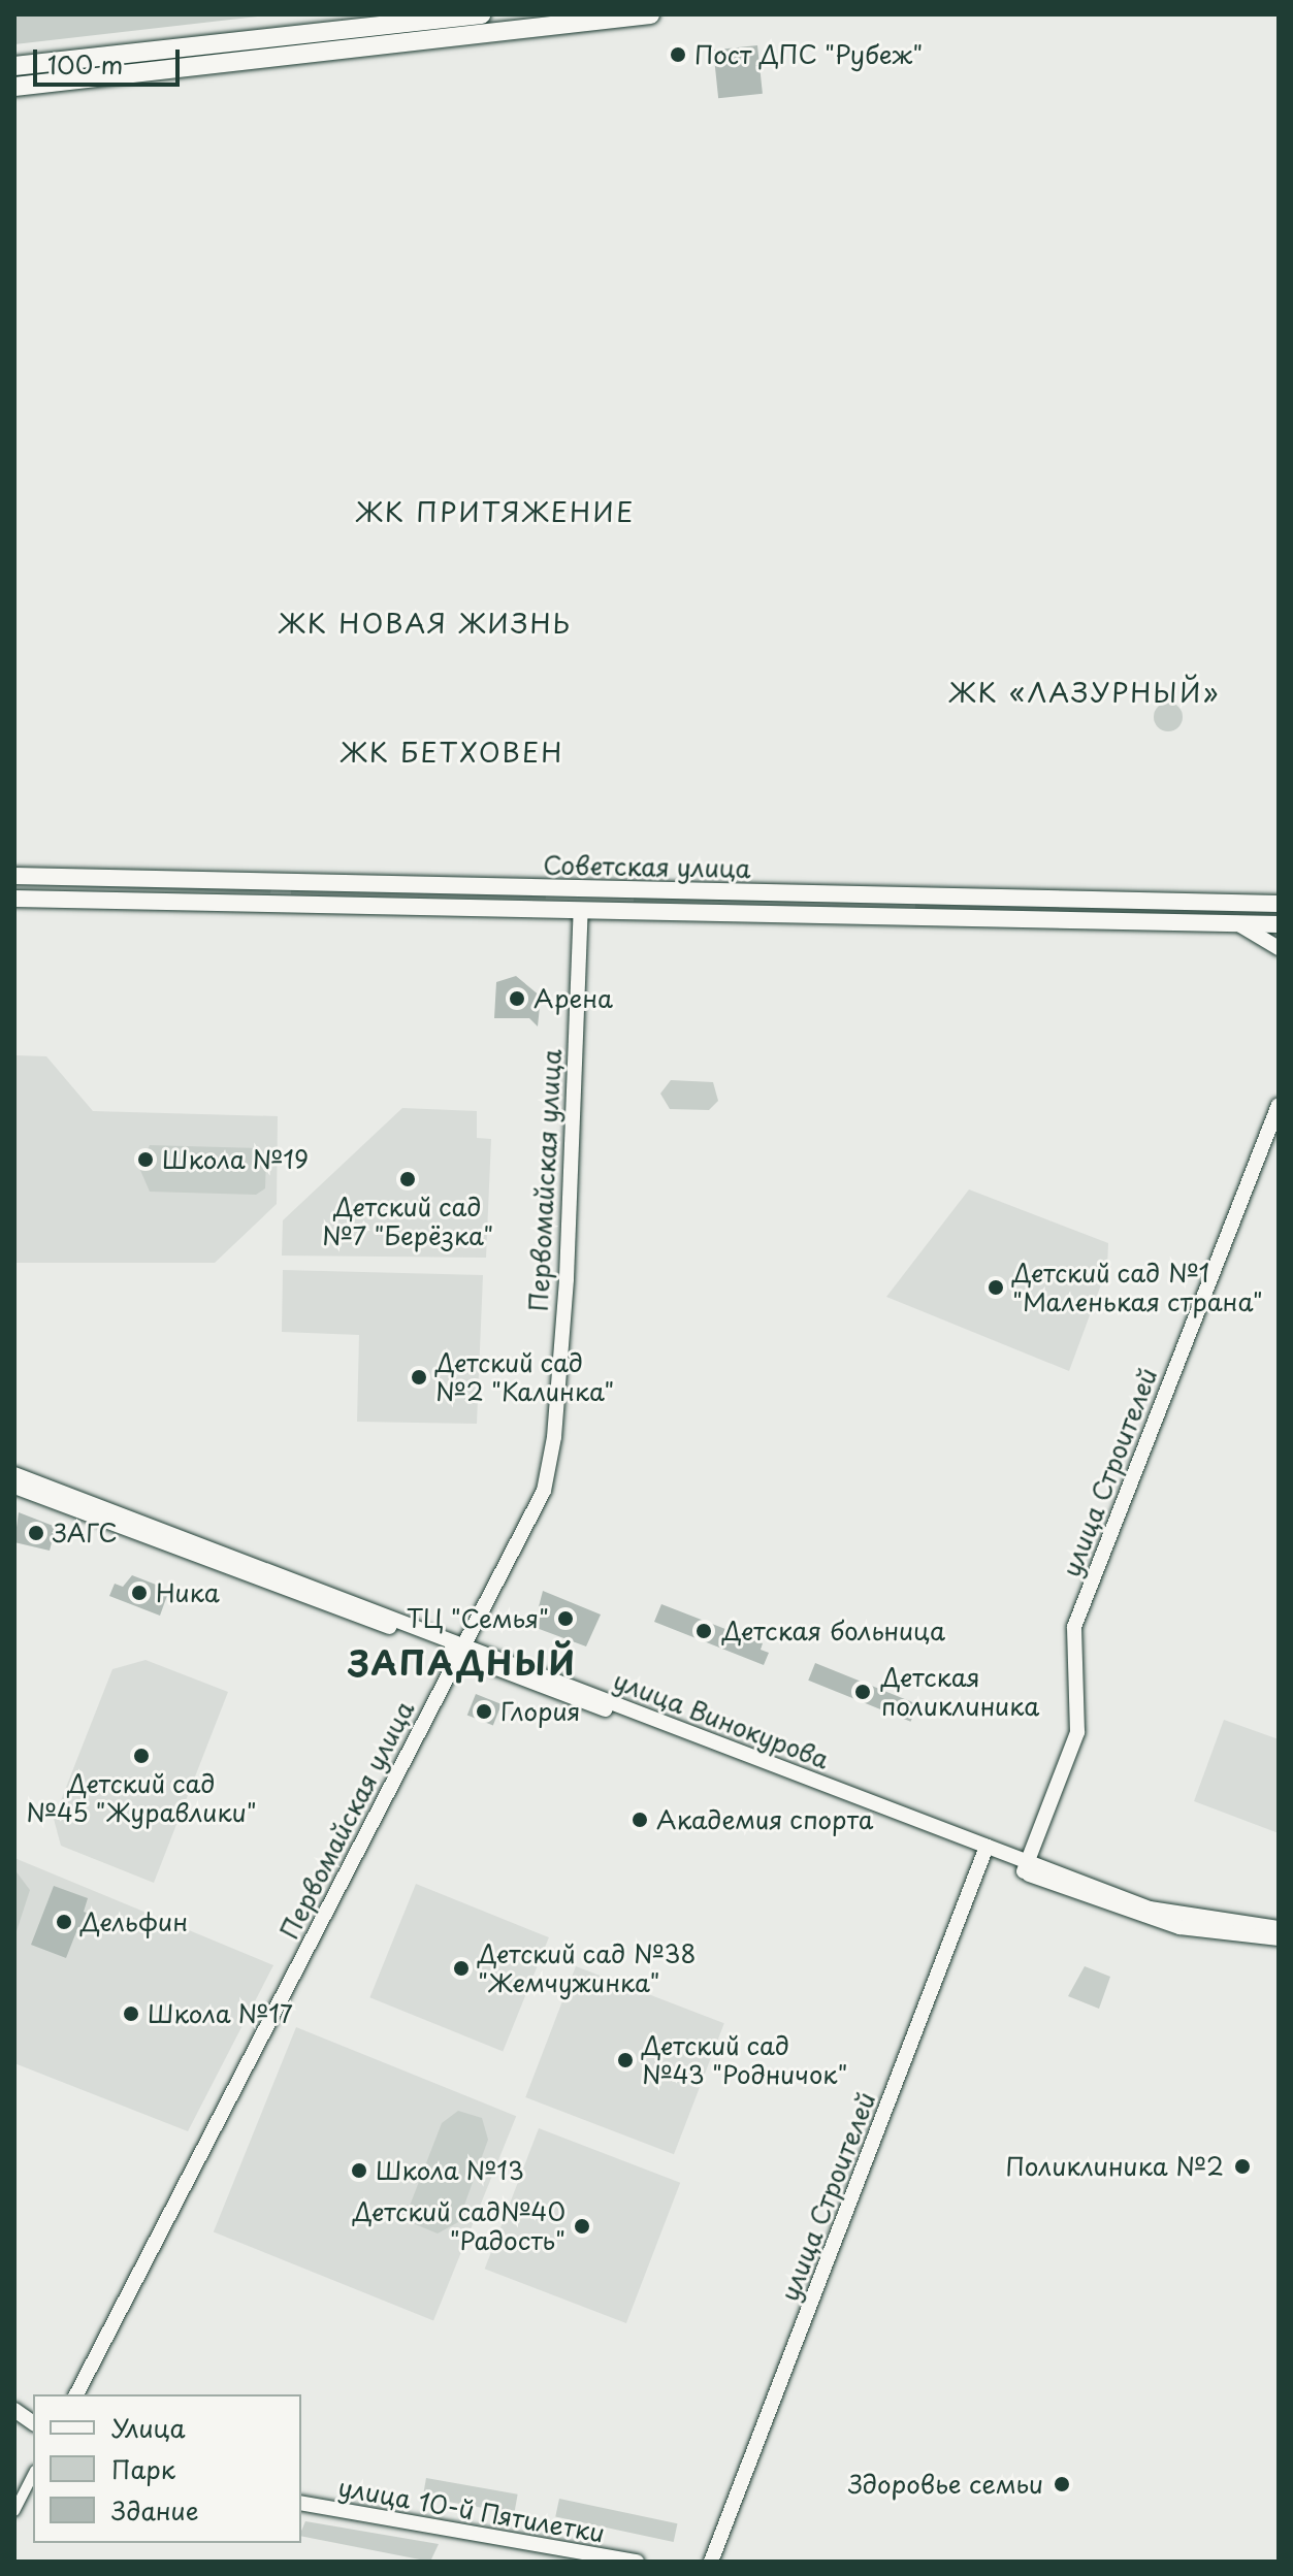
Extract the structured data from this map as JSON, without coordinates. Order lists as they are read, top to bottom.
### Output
{
  "streets": {
    "main road": ["Советская улица", "Первомайская улица"],
    "street": ["улица Строителей", "улица Винокурова", "улица 10-й Пятилетки"]
  },
  "crossings": [
    ["Советская улица", "Первомайская улица"],
    ["Первомайская улица", "улица Винокурова"],
    ["улица Строителей", "улица Винокурова"]
  ],
  "districts": [
    "ЖК ПРИТЯЖЕНИЕ",
    "ЖК НОВАЯ ЖИЗНЬ",
    "ЖК «ЛАЗУРНЫЙ»",
    "ЖК БЕТХОВЕН",
    "ЗАПАДНЫЙ"
  ],
  "places": [
    "Пост ДПС \"Рубеж\"",
    "Арена",
    "Школа №19",
    "Детский сад №7 \"Берёзка\"",
    "Детский сад №1 \"Маленькая страна\"",
    "Детский сад №2 \"Калинка\"",
    "ЗАГС",
    "Ника",
    "ТЦ \"Семья\"",
    "Детская больница",
    "Детская поликлиника",
    "Глория",
    "Детский сад №45 \"Журавлики\"",
    "Академия спорта",
    "Дельфин",
    "Детский сад №38 \"Жемчужинка\"",
    "Школа №17",
    "Детский сад №43 \"Родничок\"",
    "Поликлиника №2",
    "Школа №13",
    "Детский сад№40 \"Радость\"",
    "Здоровье семьи"
  ],
  "legend": ["Улица", "Парк", "Здание"],
  "scale_bar": "100 m"
}
